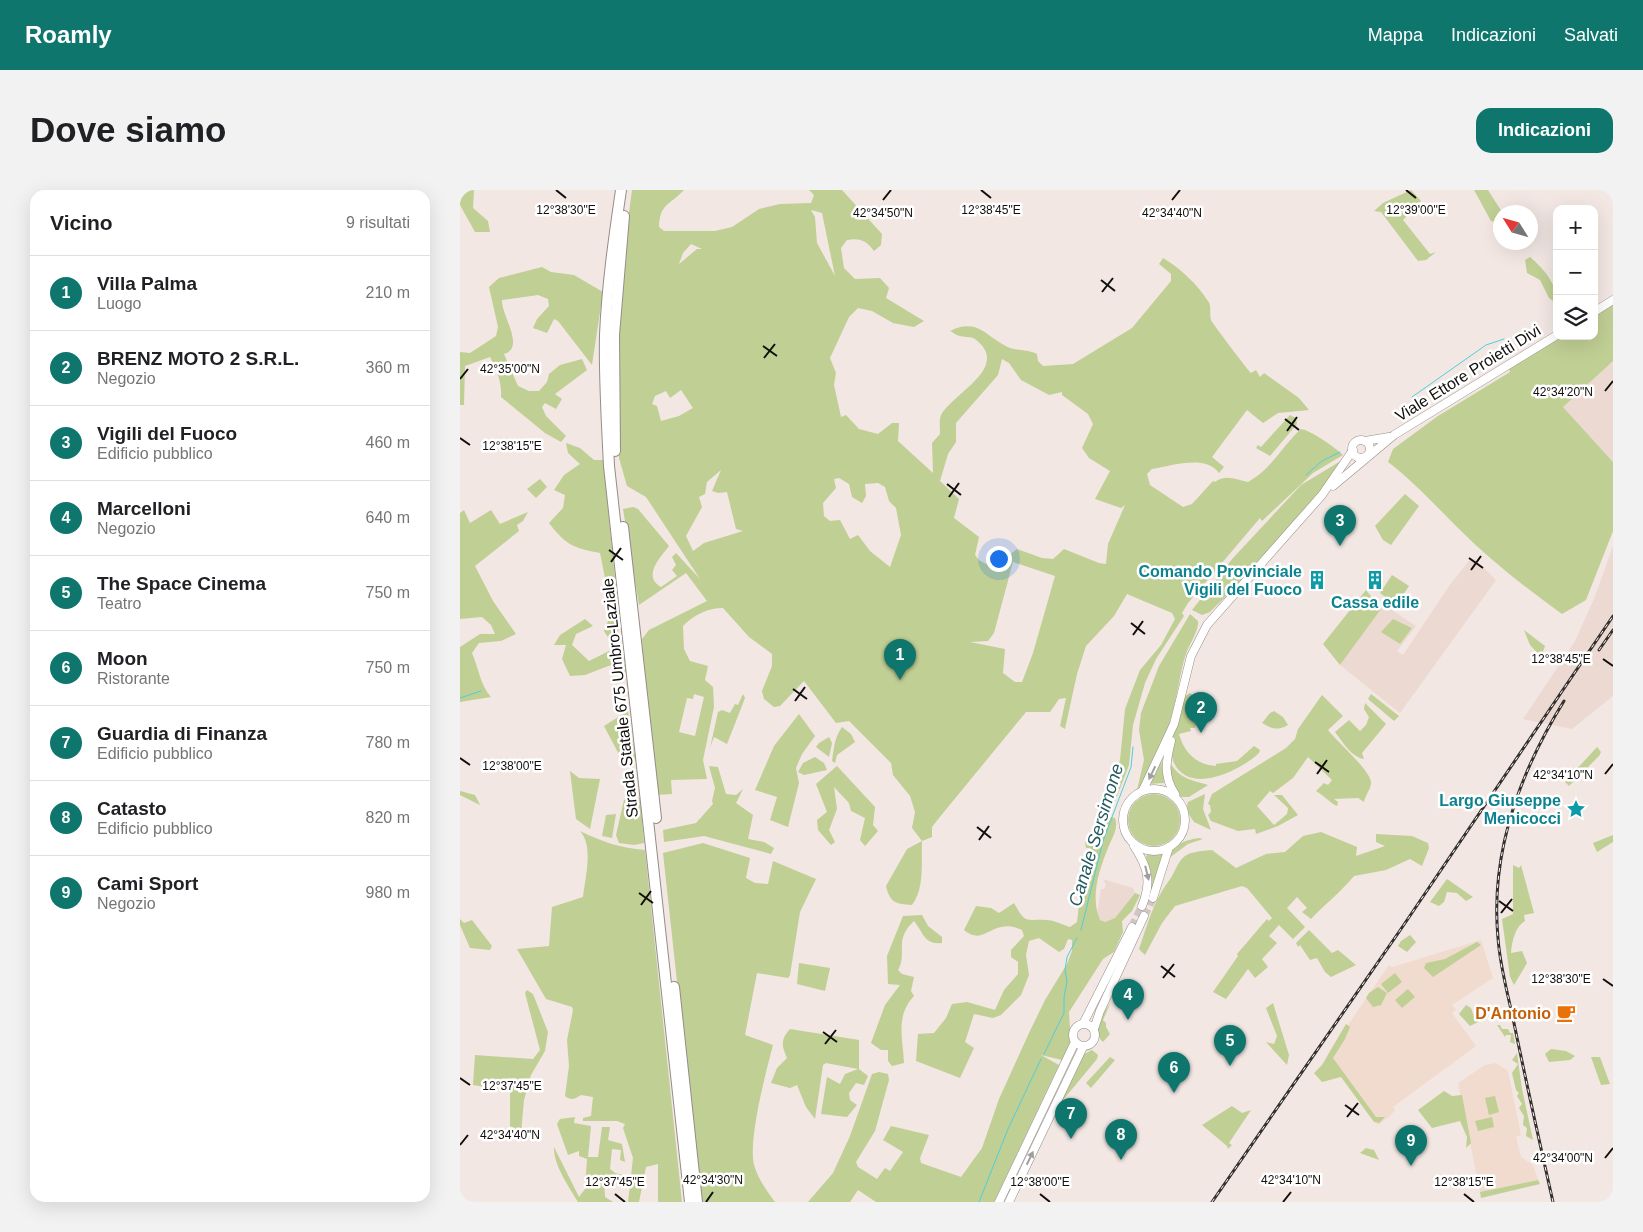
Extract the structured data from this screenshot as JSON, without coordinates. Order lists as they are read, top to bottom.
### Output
{
  "streets": {
    "highway": ["Strada Statale 675 Umbro-Laziale"],
    "main road": ["Viale Ettore Proietti Divi"]
  },
  "water": ["Canale Sersimone"],
  "places": {
    "building": ["Comando Provinciale Vigili del Fuoco", "Cassa edile"],
    "place": ["Largo Giuseppe Menicocci"],
    "cafe": ["D'Antonio"]
  },
  "north": "top left",
  "page": {
    "header": "Roamly",
    "nav": ["Mappa", "Indicazioni", "Salvati"],
    "buttons": "Indicazioni",
    "title": "Dove siamo",
    "heading": ["Vicino", "9 risultati"],
    "map_buttons": ["+", "−"],
    "list": [
      {
        "mark": "1",
        "name": "Villa Palma",
        "note": "Luogo",
        "value": "210 m"
      },
      {
        "mark": "2",
        "name": "BRENZ MOTO 2 S.R.L.",
        "note": "Negozio",
        "value": "360 m"
      },
      {
        "mark": "3",
        "name": "Vigili del Fuoco",
        "note": "Edificio pubblico",
        "value": "460 m"
      },
      {
        "mark": "4",
        "name": "Marcelloni",
        "note": "Negozio",
        "value": "640 m"
      },
      {
        "mark": "5",
        "name": "The Space Cinema",
        "note": "Teatro",
        "value": "750 m"
      },
      {
        "mark": "6",
        "name": "Moon",
        "note": "Ristorante",
        "value": "750 m"
      },
      {
        "mark": "7",
        "name": "Guardia di Finanza",
        "note": "Edificio pubblico",
        "value": "780 m"
      },
      {
        "mark": "8",
        "name": "Catasto",
        "note": "Edificio pubblico",
        "value": "820 m"
      },
      {
        "mark": "9",
        "name": "Cami Sport",
        "note": "Negozio",
        "value": "980 m"
      }
    ],
    "pins": [
      "3",
      "1",
      "2",
      "4",
      "5",
      "6",
      "7",
      "8",
      "9"
    ]
  },
  "coordinates": [
    "12°38'30\"E",
    "12°38'45\"E",
    "12°39'00\"E",
    "42°34'50\"N",
    "42°34'40\"N",
    "42°35'00\"N",
    "42°34'20\"N",
    "12°38'15\"E",
    "12°38'00\"E",
    "42°34'10\"N",
    "12°37'45\"E",
    "42°34'00\"N",
    "42°34'30\"N"
  ]
}
